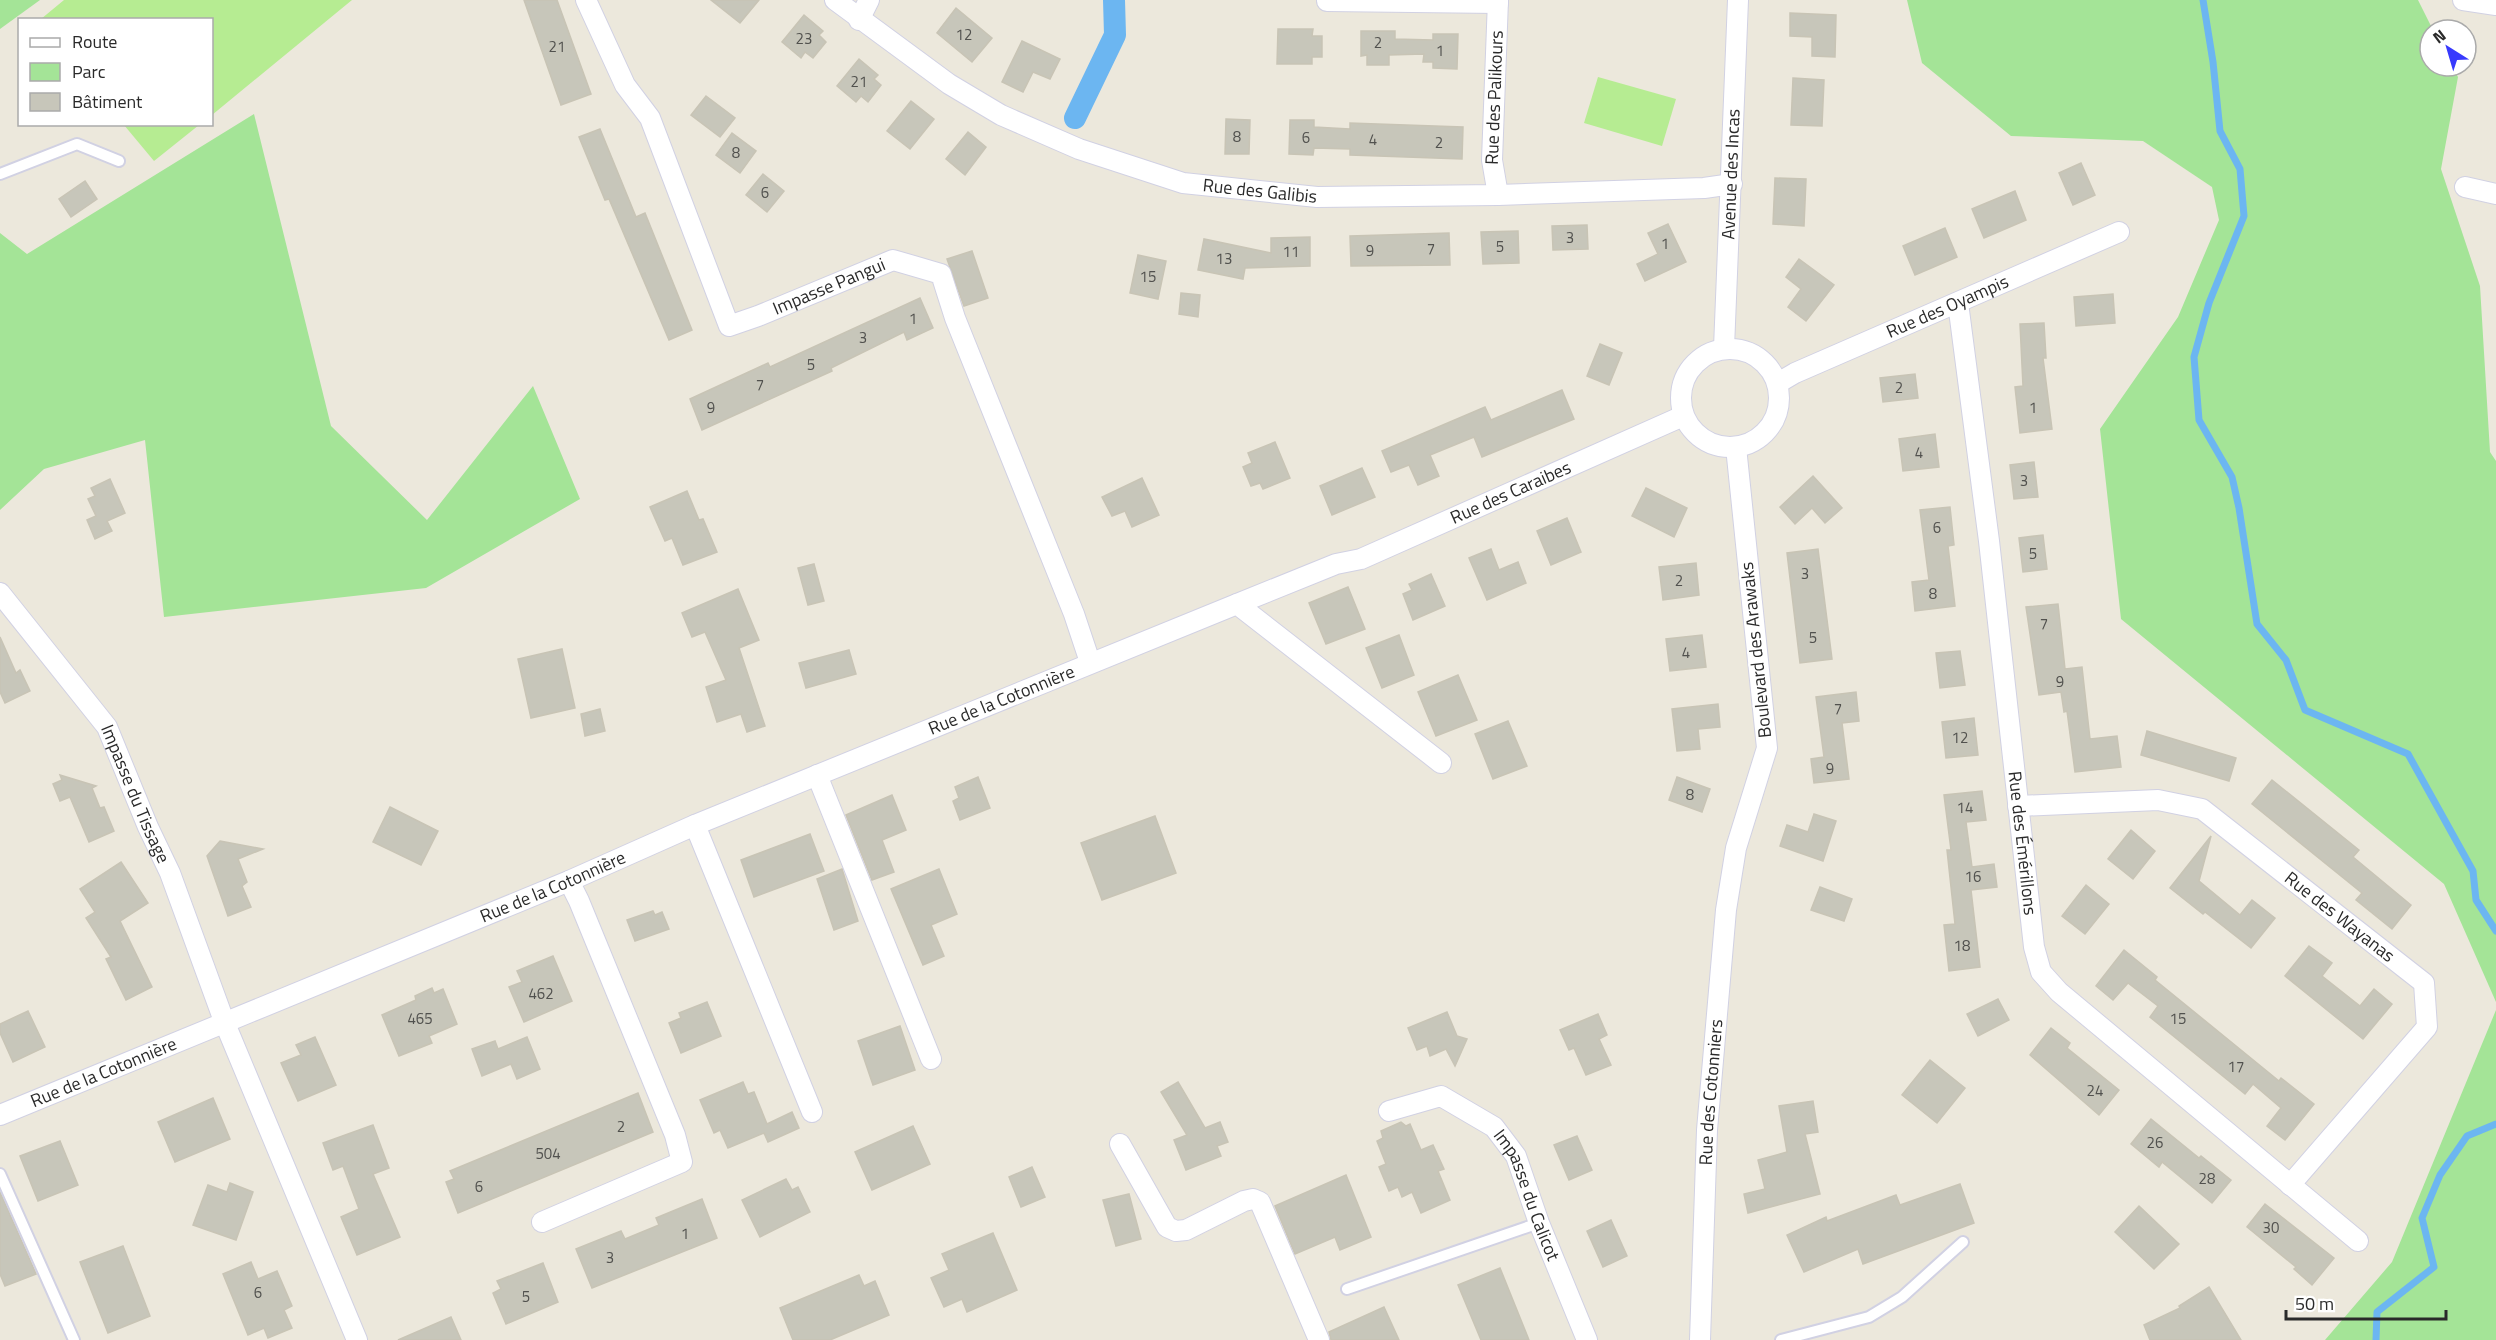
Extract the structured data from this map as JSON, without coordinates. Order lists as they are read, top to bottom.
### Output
{
  "streets": {
    "street": [
      "Rue des Palikours",
      "Avenue des Incas",
      "Rue des Galibis",
      "Impasse Pangui",
      "Rue des Oyampis",
      "Rue des Caraibes",
      "Boulevard des Arawaks",
      "Rue de la Cotonnière",
      "Impasse du Tissage",
      "Rue des Émérillons",
      "Rue des Wayanas",
      "Rue des Cotonniers",
      "Impasse du Calicot"
    ]
  },
  "crossings": [
    ["Rue des Palikours", "Rue des Galibis"],
    ["Avenue des Incas", "Rue des Galibis"],
    ["Avenue des Incas", "Rue des Oyampis"],
    ["Avenue des Incas", "Rue des Caraibes"],
    ["Avenue des Incas", "Boulevard des Arawaks"],
    ["Impasse Pangui", "Rue de la Cotonnière"],
    ["Rue des Oyampis", "Rue des Caraibes"],
    ["Rue des Oyampis", "Boulevard des Arawaks"],
    ["Rue des Oyampis", "Rue des Émérillons"],
    ["Rue des Caraibes", "Boulevard des Arawaks"],
    ["Rue des Caraibes", "Rue de la Cotonnière"],
    ["Boulevard des Arawaks", "Rue des Cotonniers"],
    ["Rue de la Cotonnière", "Impasse du Tissage"],
    ["Rue des Émérillons", "Rue des Wayanas"]
  ],
  "house_numbers": [
    "12",
    "23",
    "2",
    "21",
    "1",
    "21",
    "8",
    "6",
    "4",
    "2",
    "8",
    "6",
    "3",
    "1",
    "5",
    "7",
    "9",
    "11",
    "13",
    "15",
    "1",
    "3",
    "5",
    "7",
    "2",
    "9",
    "1",
    "4",
    "3",
    "6",
    "5",
    "3",
    "2",
    "8",
    "7",
    "5",
    "4",
    "9",
    "7",
    "12",
    "9",
    "8",
    "14",
    "16",
    "18",
    "462",
    "465",
    "15",
    "17",
    "24",
    "2",
    "26",
    "504",
    "28",
    "6",
    "30",
    "1",
    "3",
    "6",
    "5"
  ],
  "legend": ["Route", "Parc", "Bâtiment"],
  "scale_bar": "50 m",
  "north": "top left"
}
